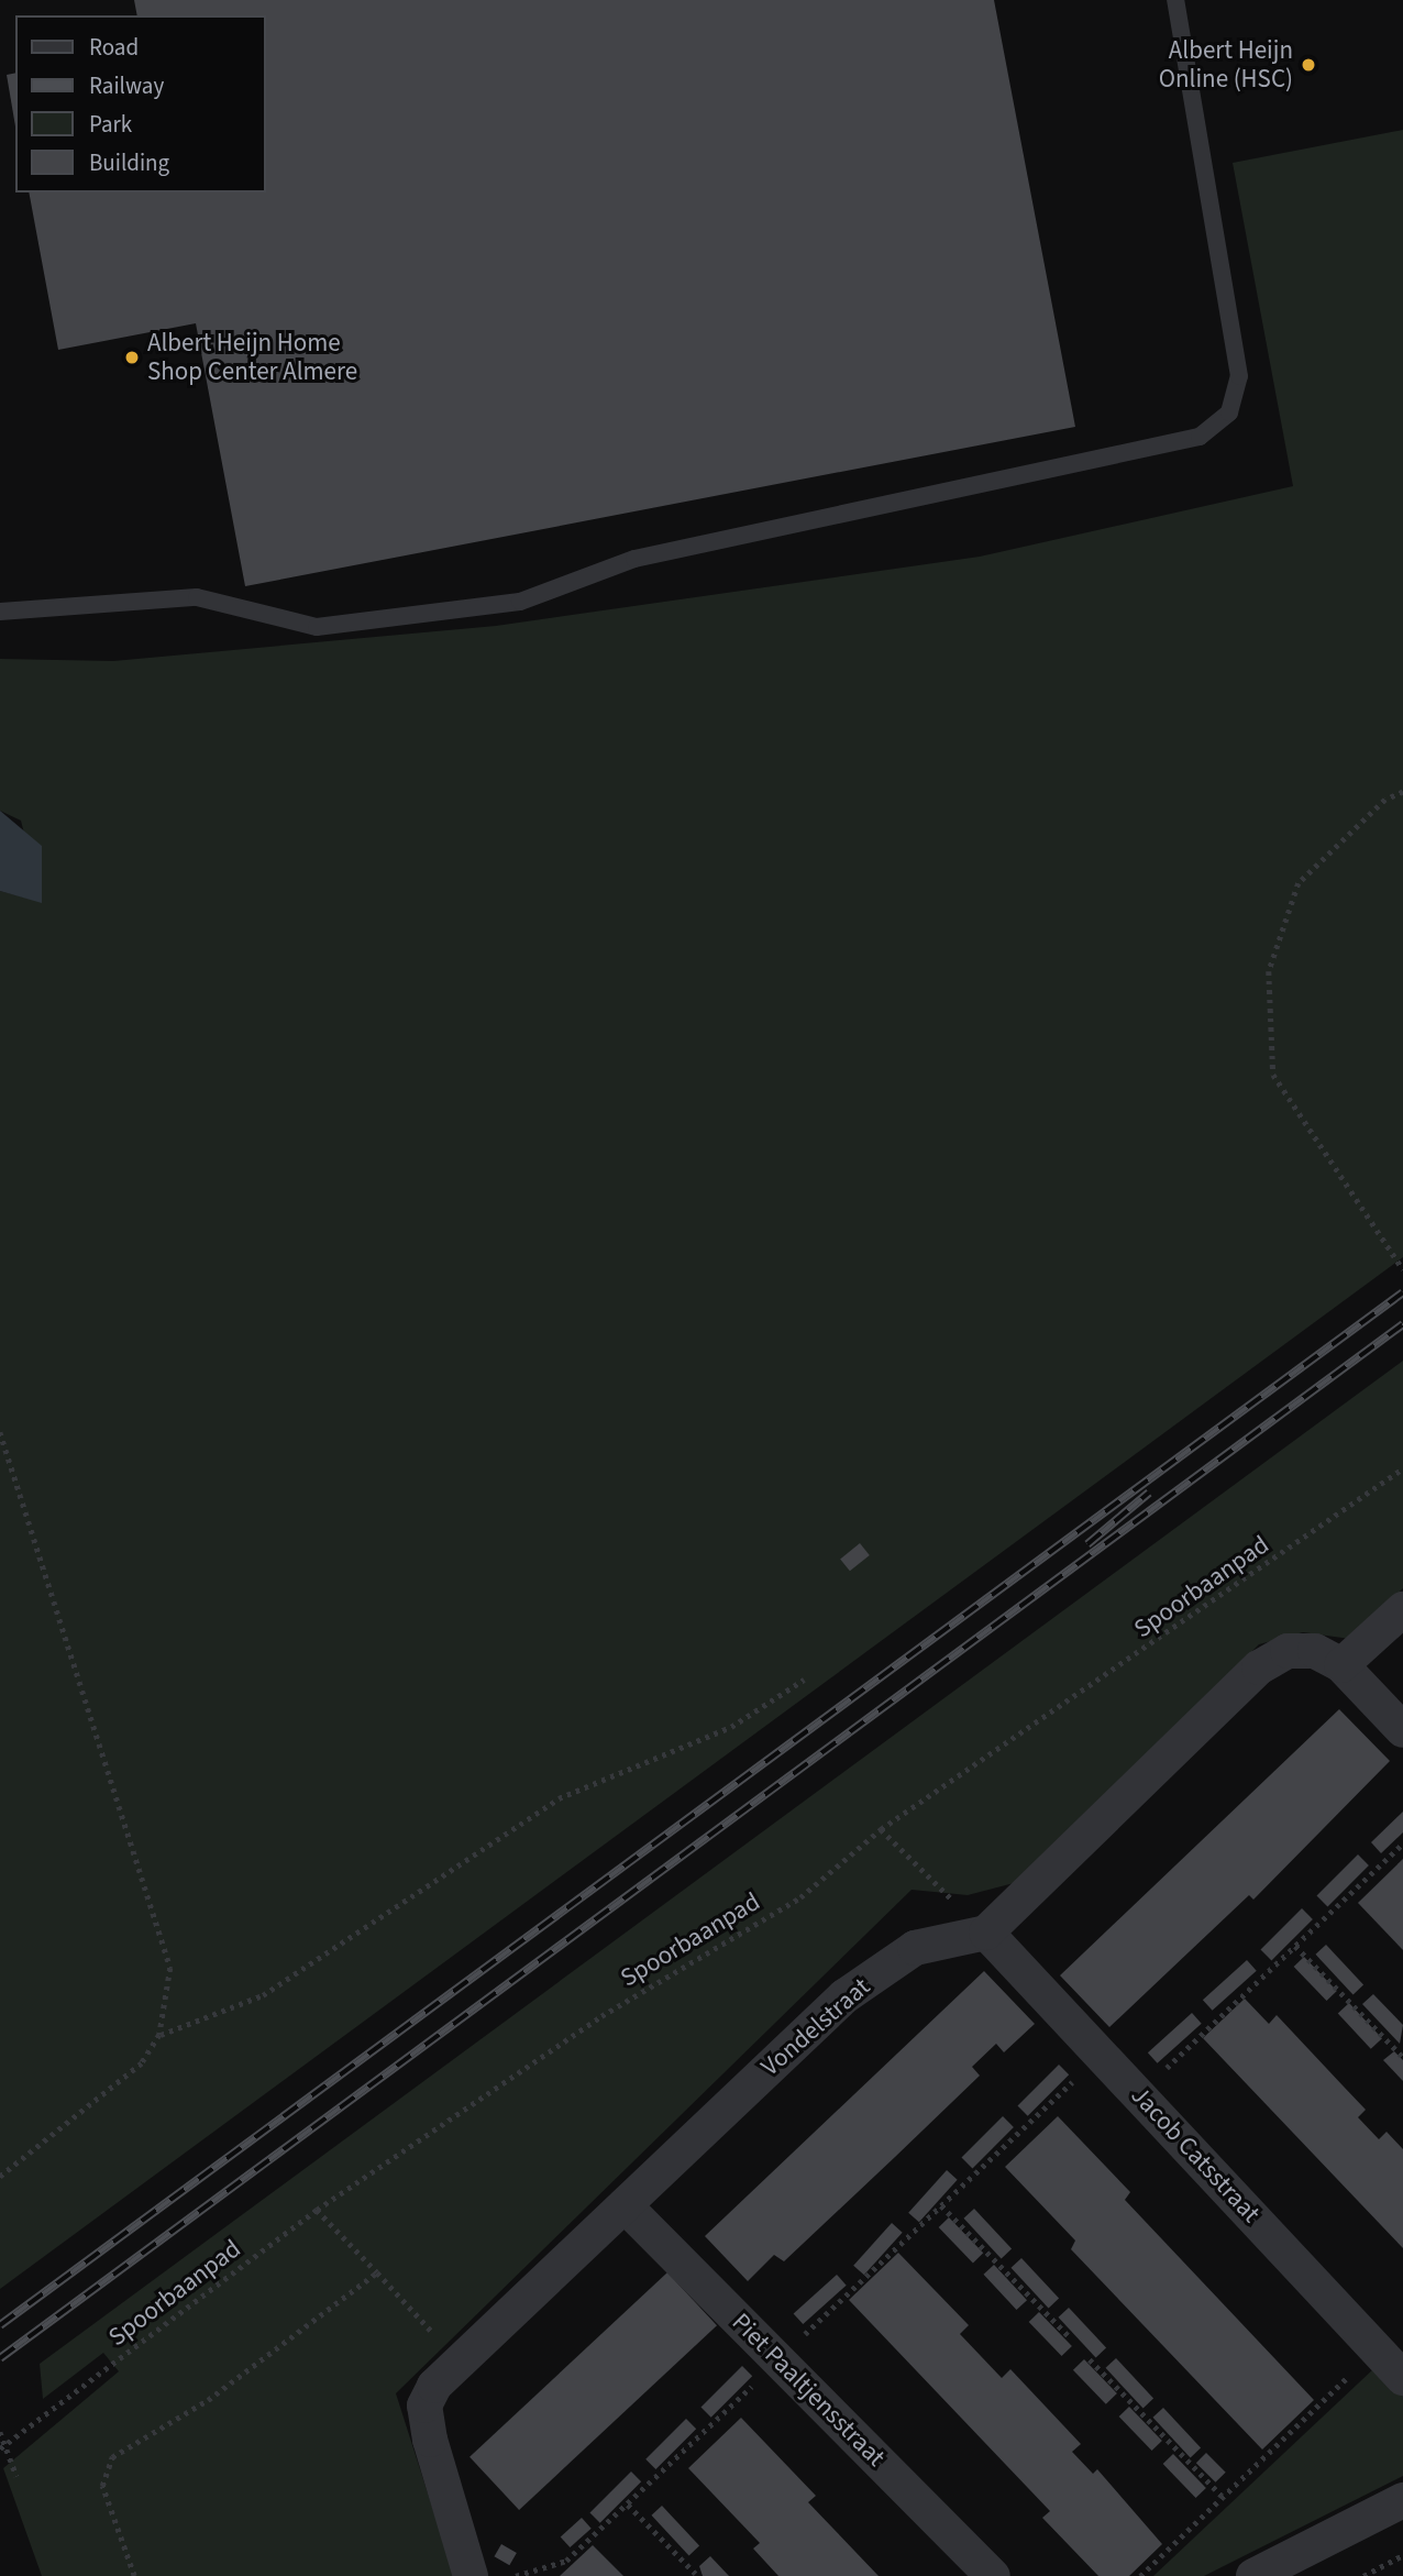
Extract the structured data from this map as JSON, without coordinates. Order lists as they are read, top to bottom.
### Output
{
  "streets": {
    "street": ["Vondelstraat", "Jacob Catsstraat", "Piet Paaltjensstraat"],
    "path": ["Spoorbaanpad"]
  },
  "crossings": [
    ["Vondelstraat", "Jacob Catsstraat"],
    ["Vondelstraat", "Piet Paaltjensstraat"]
  ],
  "places": ["Albert Heijn Online (HSC)", "Albert Heijn Home Shop Center Almere"],
  "legend": [
    "Road",
    "Railway",
    "Park",
    "Building"
  ]
}
